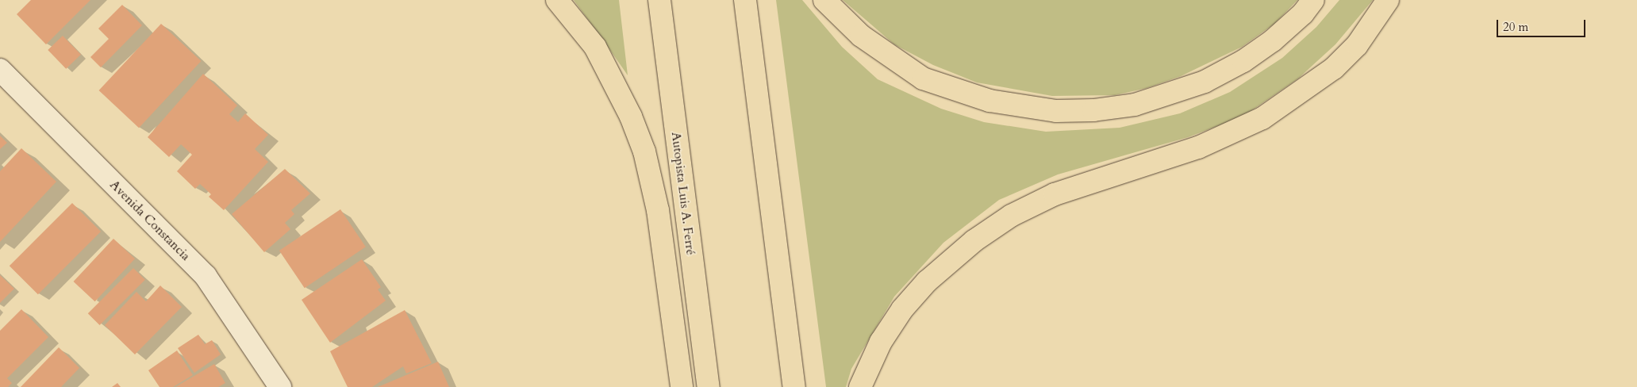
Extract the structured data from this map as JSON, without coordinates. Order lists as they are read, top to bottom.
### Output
{
  "streets": {
    "highway": ["Autopista Luis A. Ferré"],
    "street": ["Avenida Constancia"]
  },
  "scale_bar": "20 m"
}
